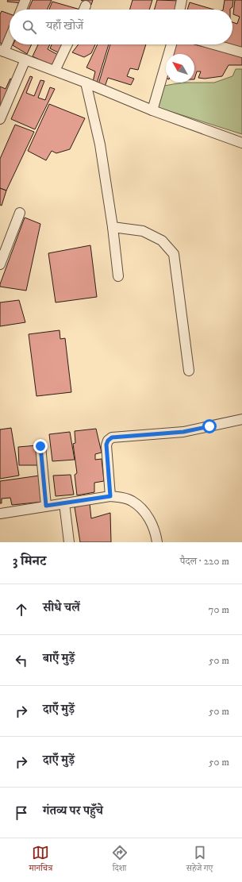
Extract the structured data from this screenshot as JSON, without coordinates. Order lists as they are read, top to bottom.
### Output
{
  "north": "top left",
  "page": {
    "search": "यहाँ खोजें",
    "heading": ["3 मिनट", "पैदल · 220 m"],
    "list": [
      ["सीधे चलें", "70 m"],
      ["बाएँ मुड़ें", "50 m"],
      ["दाएँ मुड़ें", "50 m"],
      ["दाएँ मुड़ें", "50 m"],
      "गंतव्य पर पहुँचे"
    ],
    "nav": ["मानचित्र", "दिशा", "सहेजे गए"]
  }
}
